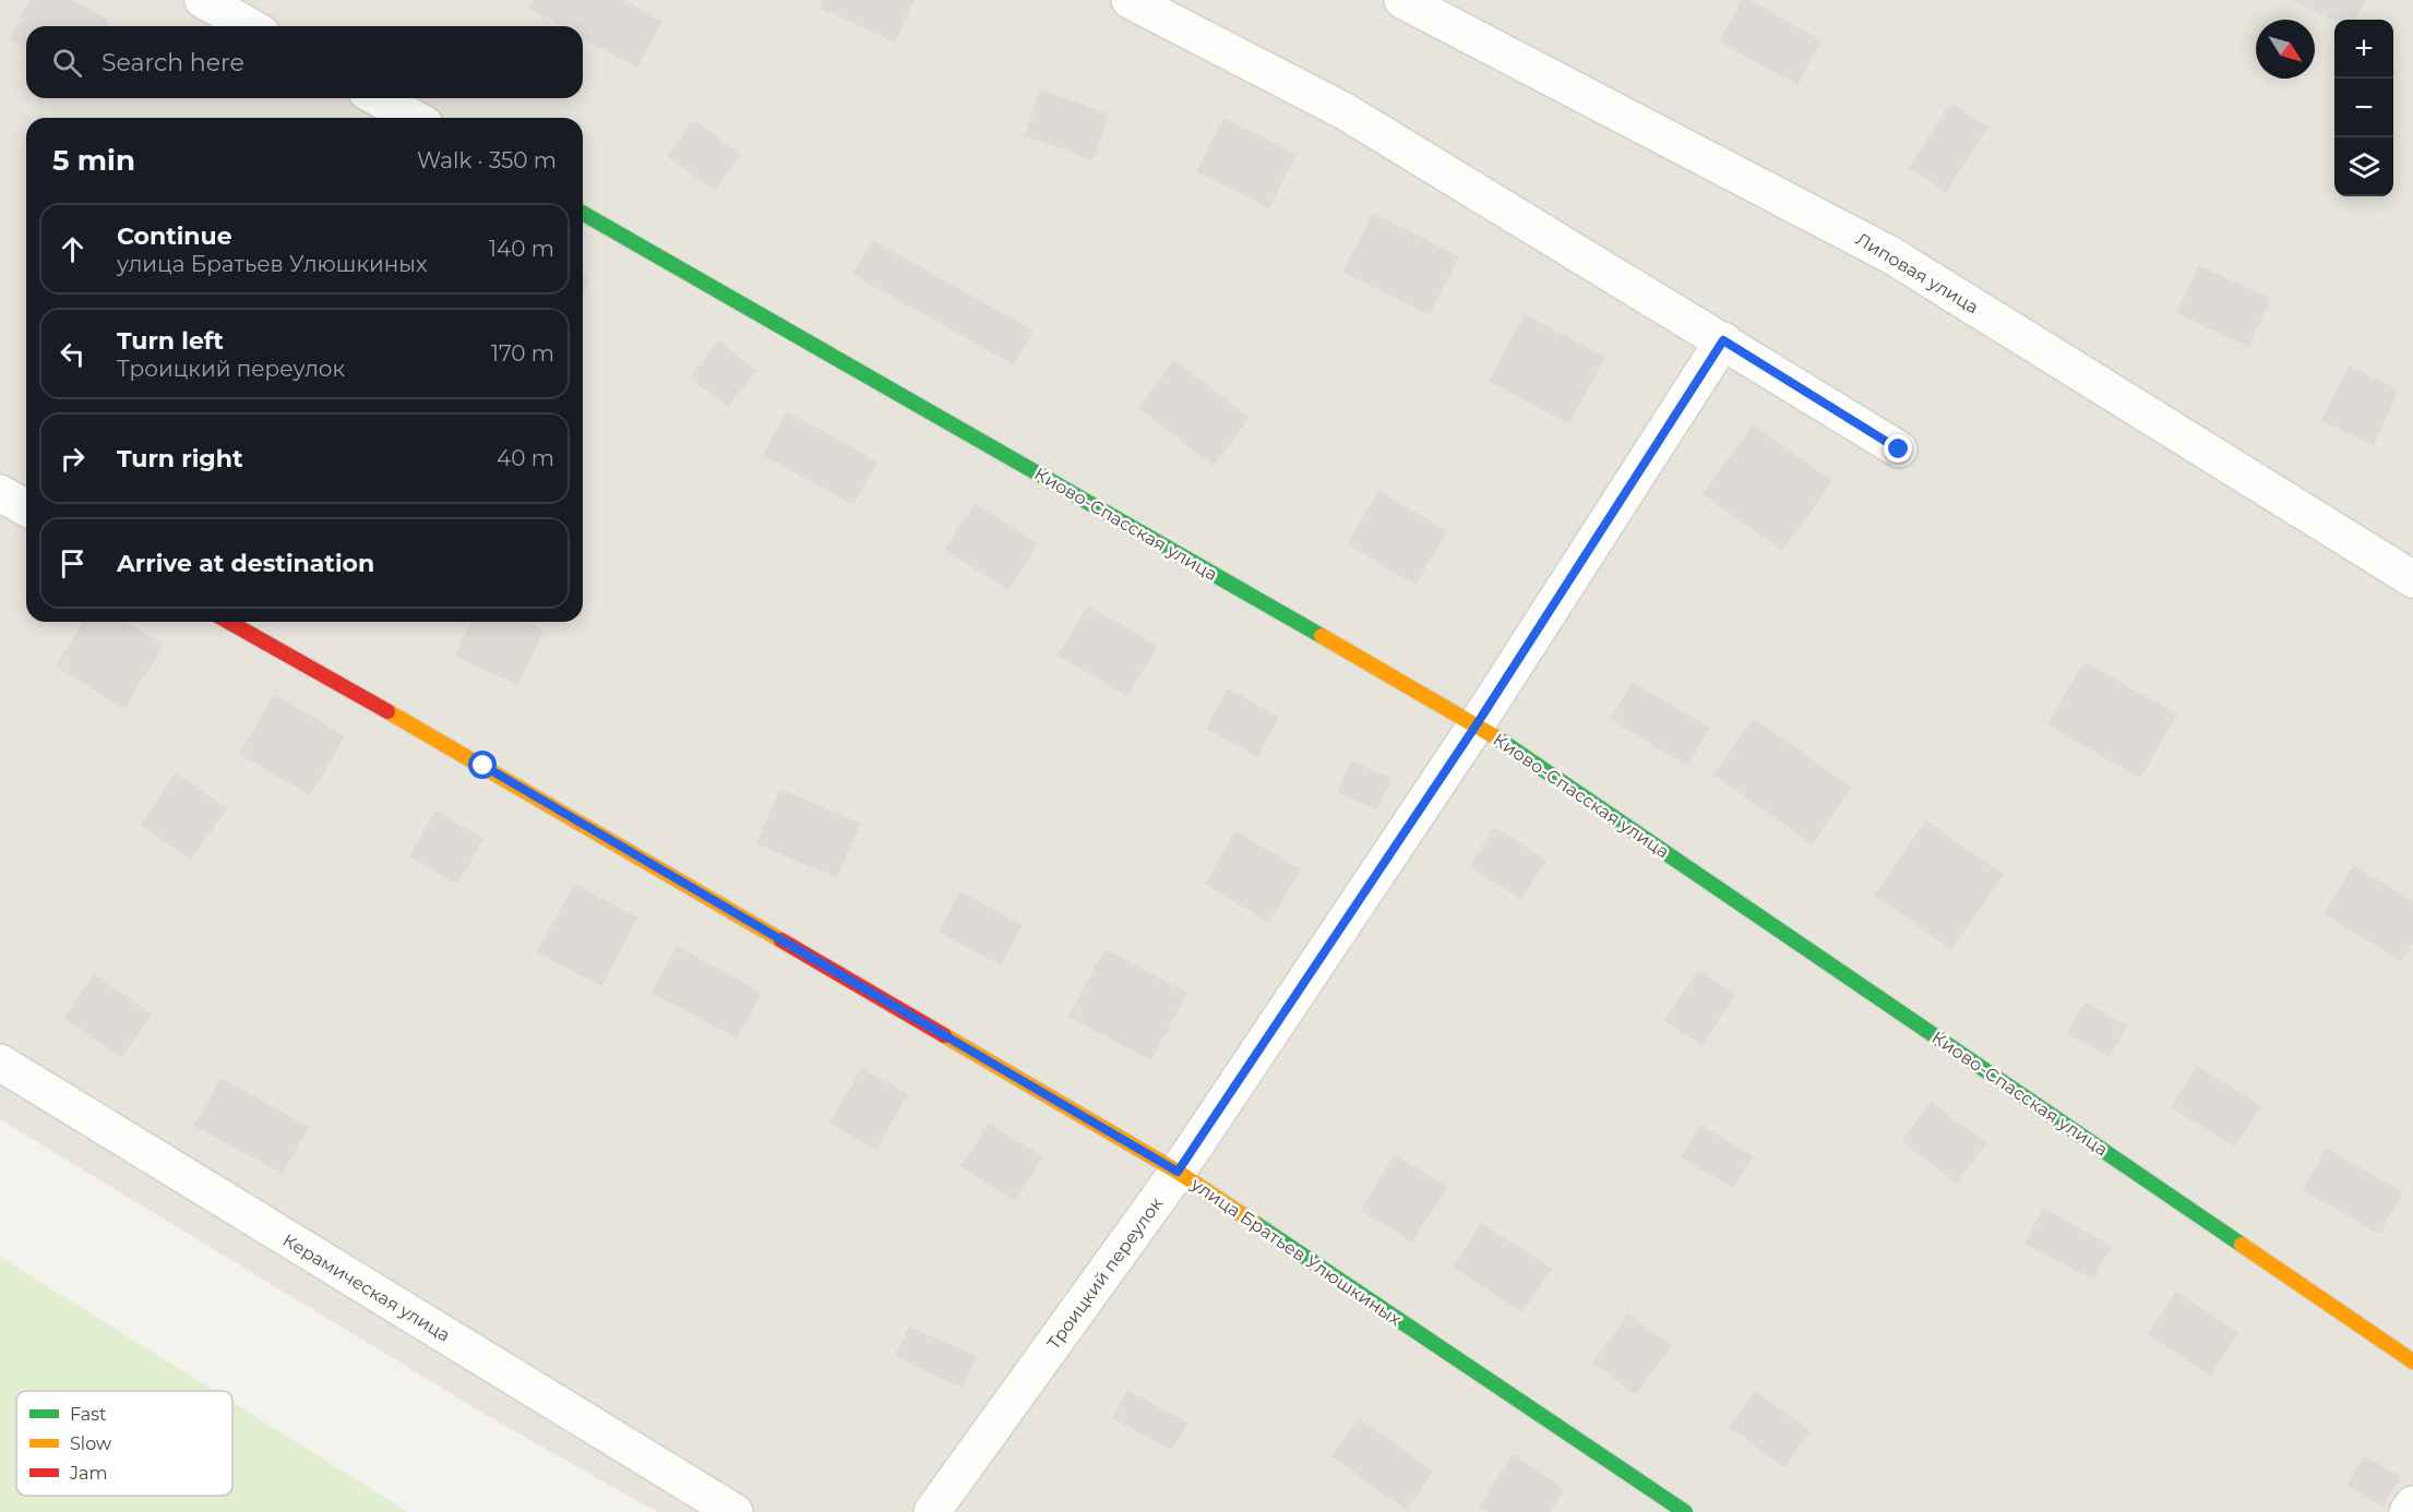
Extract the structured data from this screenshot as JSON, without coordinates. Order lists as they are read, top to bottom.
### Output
{
  "streets": {
    "street": [
      "Липовая улица",
      "Киово-Спасская улица",
      "улица Братьев Улюшкиных",
      "Троицкий переулок",
      "Керамическая улица"
    ]
  },
  "crossings": [
    ["Киово-Спасская улица", "Троицкий переулок"],
    ["улица Братьев Улюшкиных", "Троицкий переулок"]
  ],
  "legend": ["Fast", "Slow", "Jam"],
  "north": "bottom right",
  "page": {
    "map_buttons": ["+", "−"],
    "search": "Search here",
    "heading": ["5 min", "Walk · 350 m"],
    "list": [
      ["Continue", "улица Братьев Улюшкиных", "140 m"],
      ["Turn left", "Троицкий переулок", "170 m"],
      ["Turn right", "40 m"],
      "Arrive at destination"
    ]
  }
}
